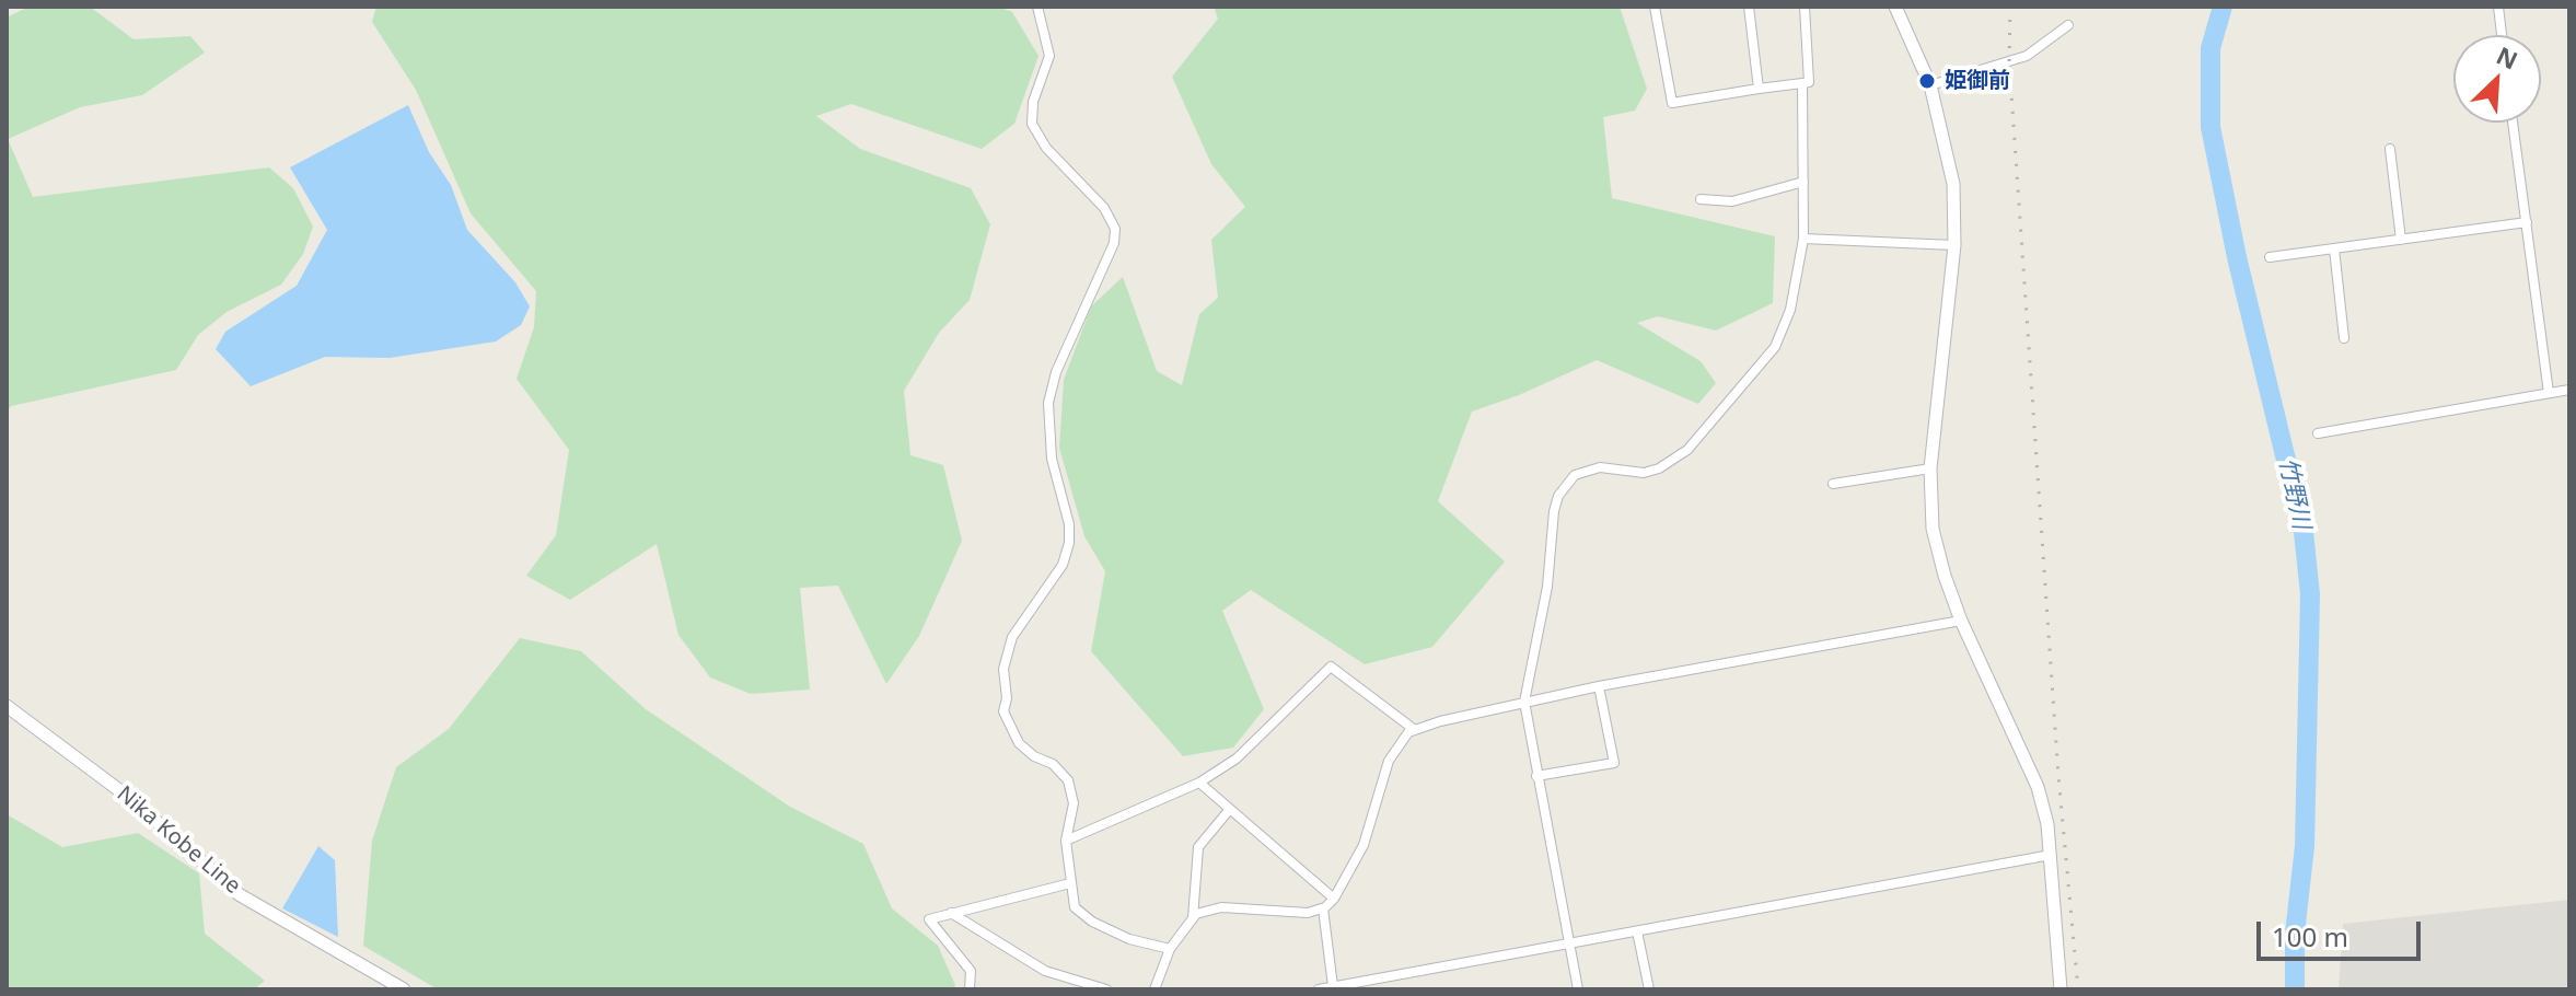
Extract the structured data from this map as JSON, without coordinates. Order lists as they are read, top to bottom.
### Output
{
  "streets": {
    "street": ["Nika Kobe Line"]
  },
  "water": ["竹野川"],
  "places": ["姫御前"],
  "scale_bar": "100 m",
  "north": "top right"
}
